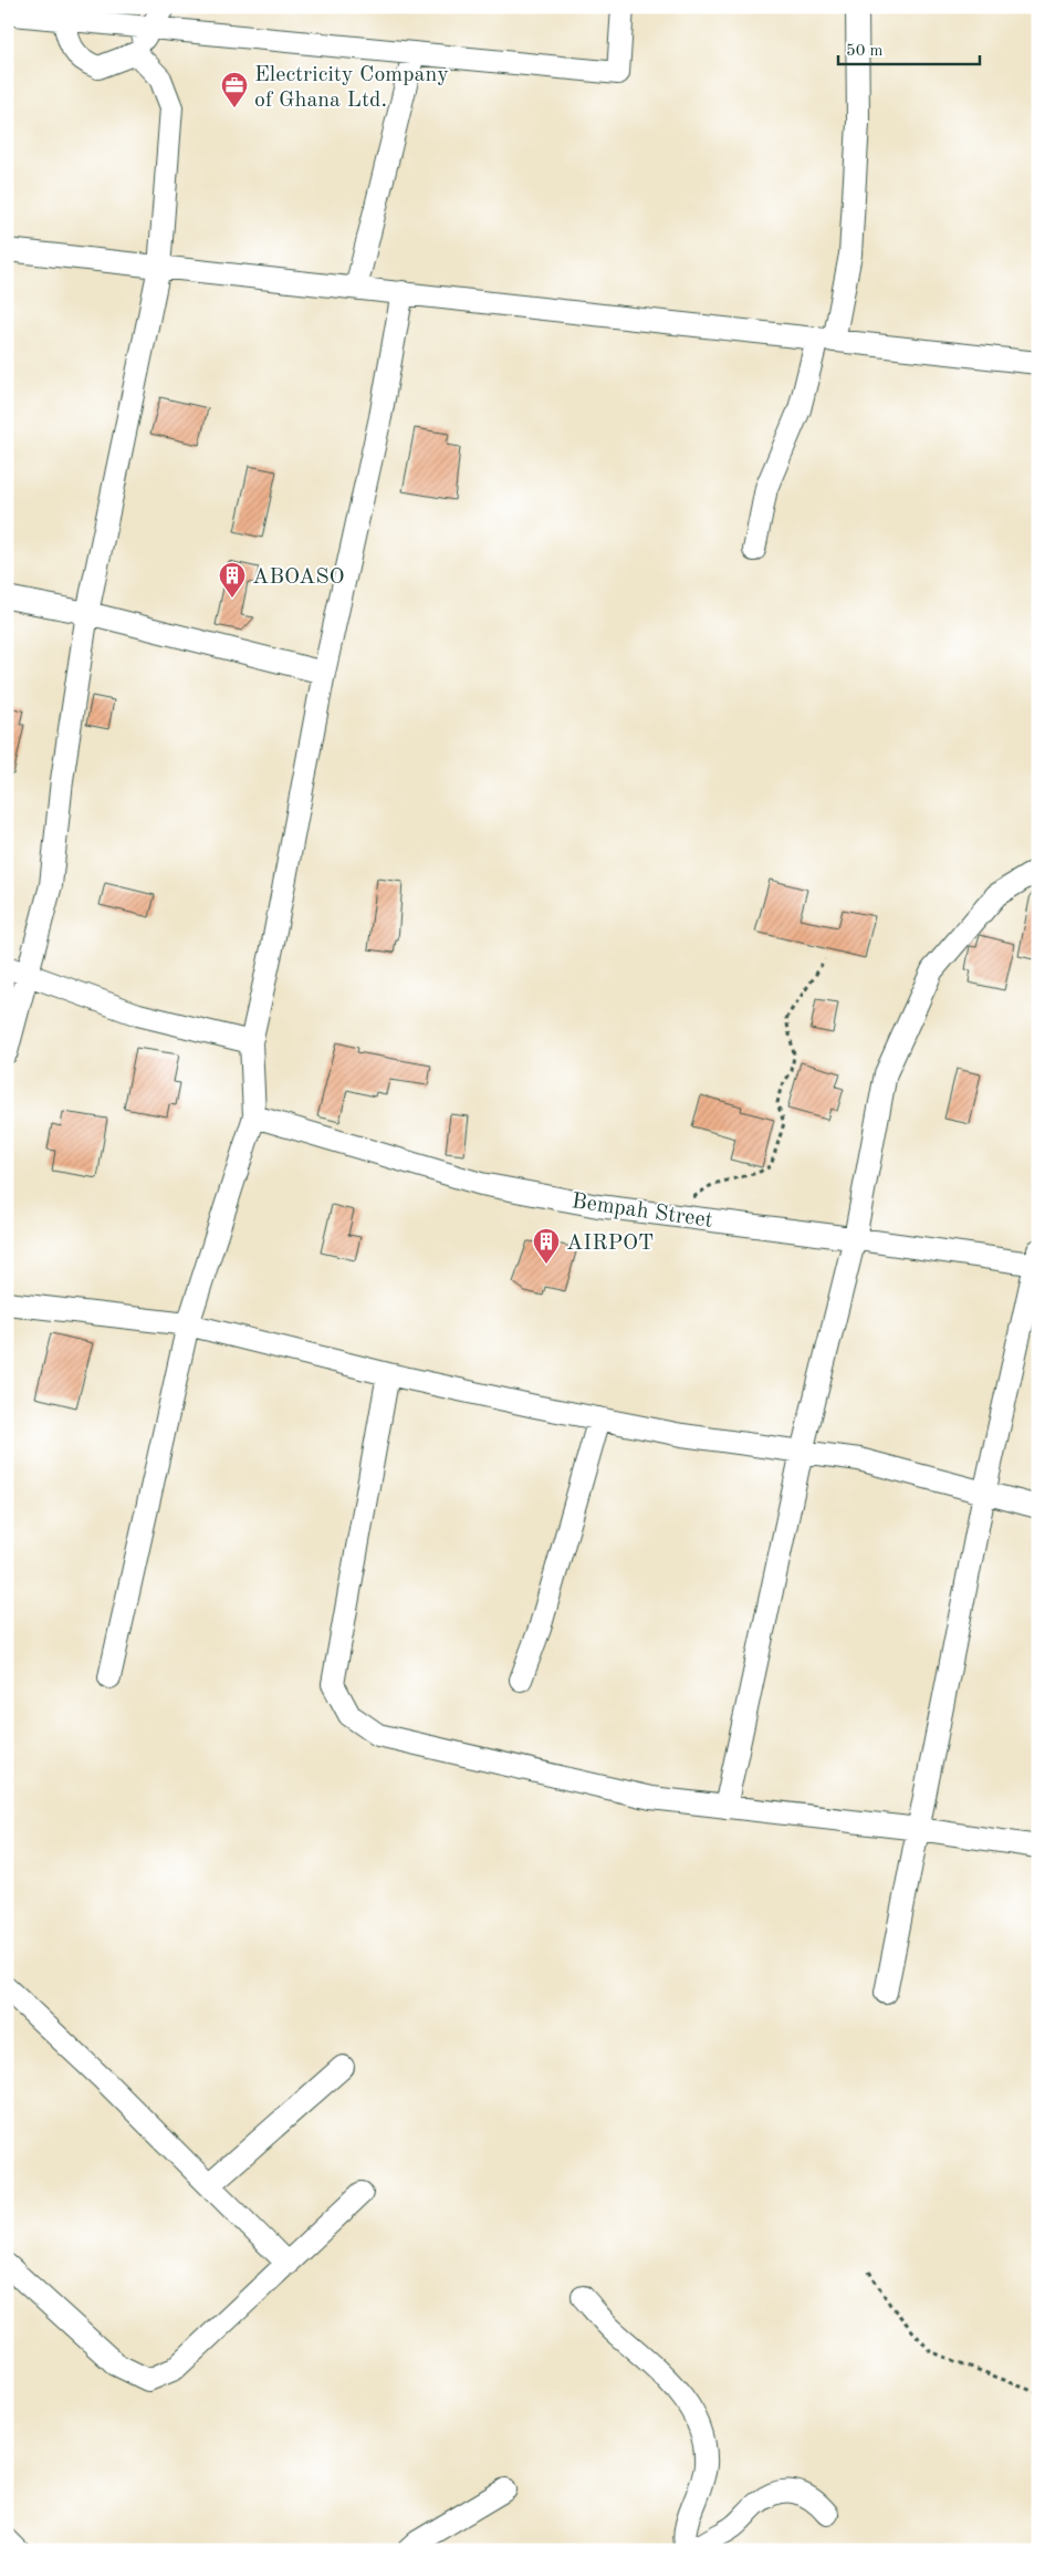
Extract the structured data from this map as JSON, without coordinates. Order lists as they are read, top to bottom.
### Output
{
  "streets": {
    "street": ["Bempah Street"]
  },
  "places": {
    "office": ["Electricity Company of Ghana Ltd."],
    "building": ["ABOASO", "AIRPOT"]
  },
  "scale_bar": "50 m"
}
